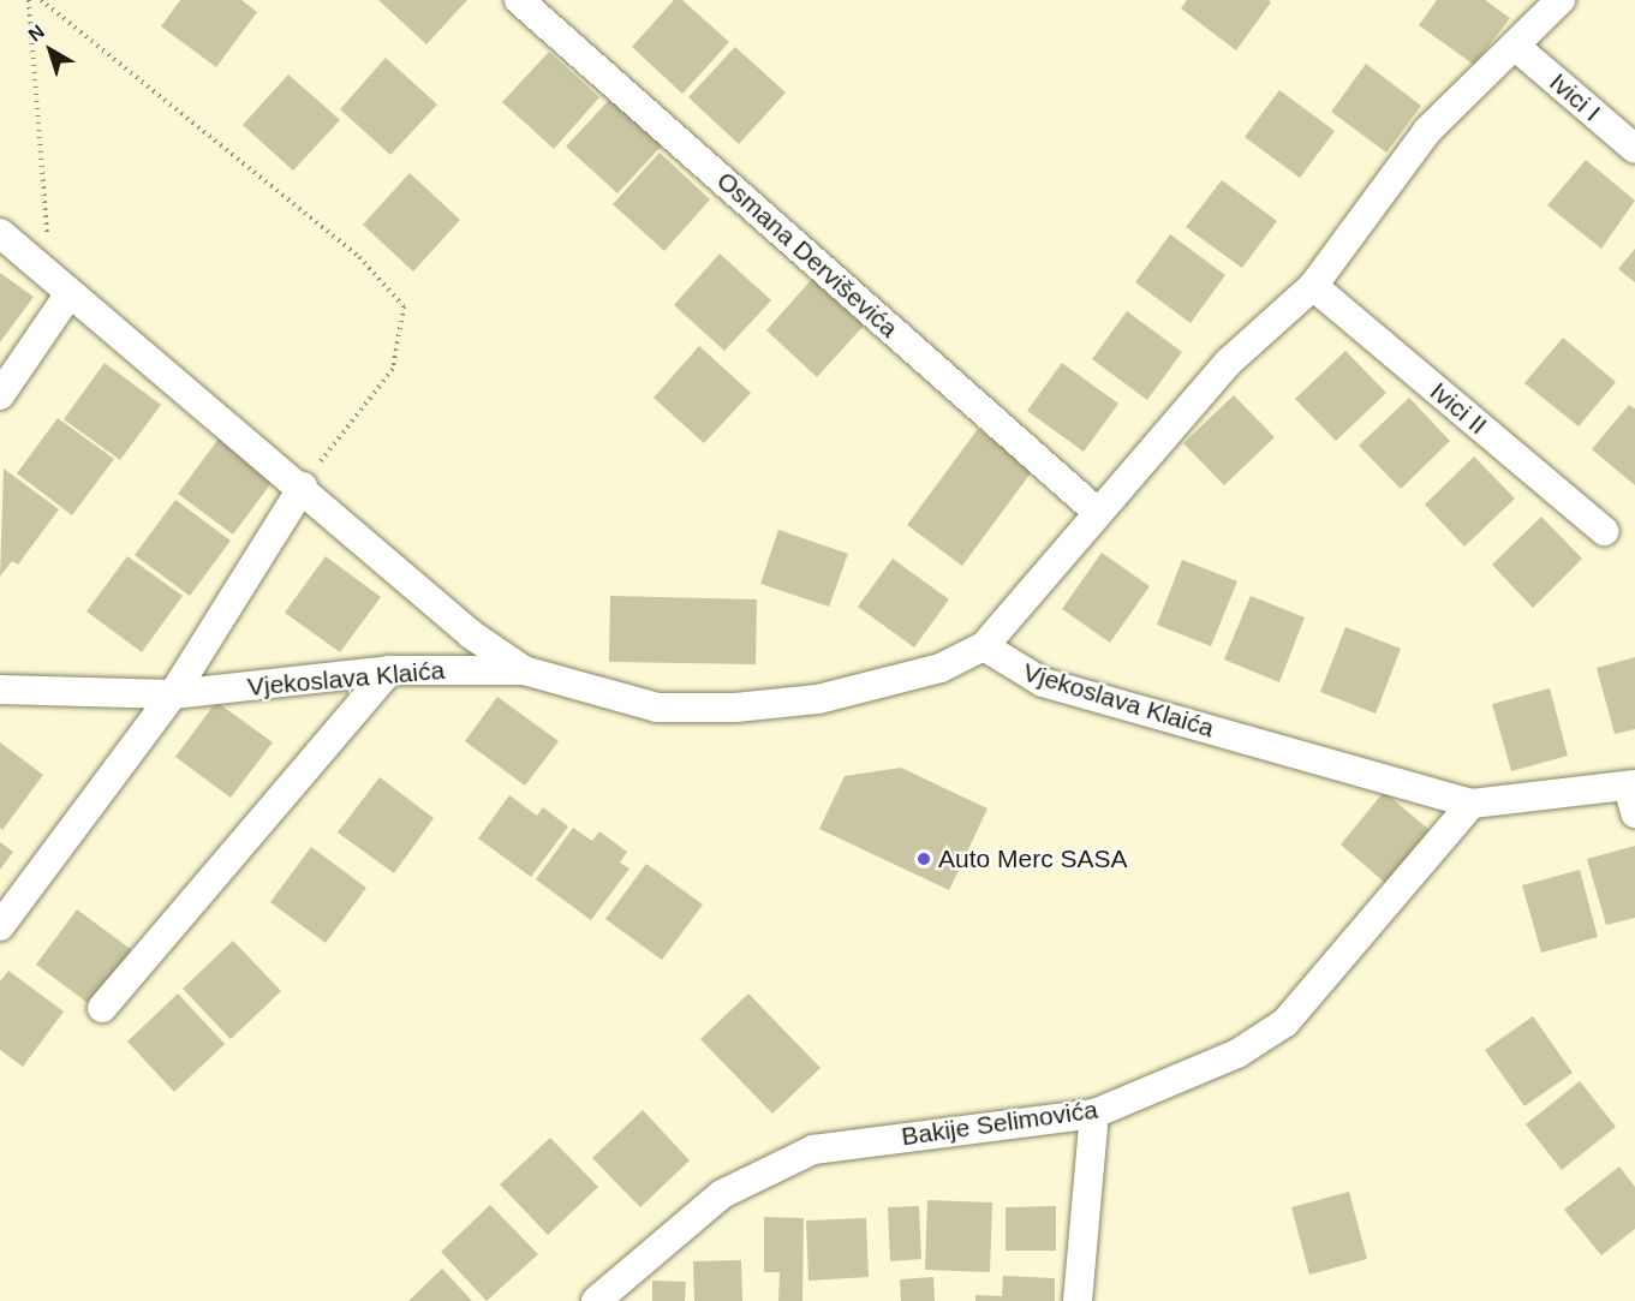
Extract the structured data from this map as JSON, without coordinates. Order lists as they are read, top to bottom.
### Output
{
  "streets": {
    "street": [
      "Ivici I",
      "Osmana Derviševića",
      "Ivici II",
      "Vjekoslava Klaića",
      "Bakije Selimovića"
    ]
  },
  "crossings": [
    ["Vjekoslava Klaića", "Bakije Selimovića"]
  ],
  "places": ["Auto Merc SASA"],
  "north": "top left"
}
